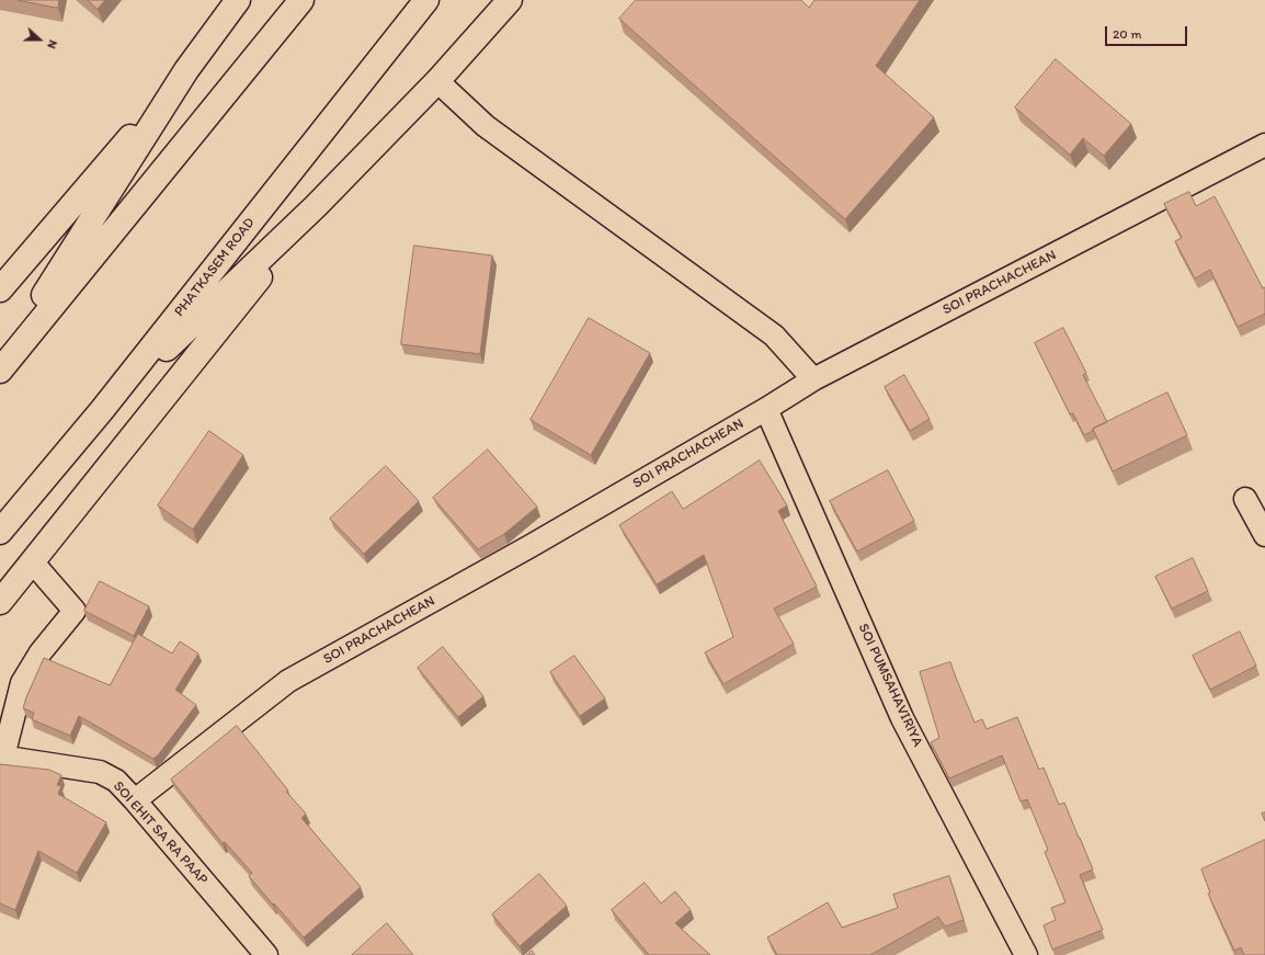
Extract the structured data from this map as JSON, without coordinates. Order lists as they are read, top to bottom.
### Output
{
  "streets": {
    "highway": ["PHATKASEM ROAD"],
    "street": ["SOI PRACHACHEAN", "SOI PUMSAHAVIRIYA", "SOI EHIT SA RA PAAP"]
  },
  "crossings": [
    ["SOI PRACHACHEAN", "SOI PUMSAHAVIRIYA"],
    ["SOI PRACHACHEAN", "SOI EHIT SA RA PAAP"]
  ],
  "scale_bar": "20 m",
  "north": "right"
}
